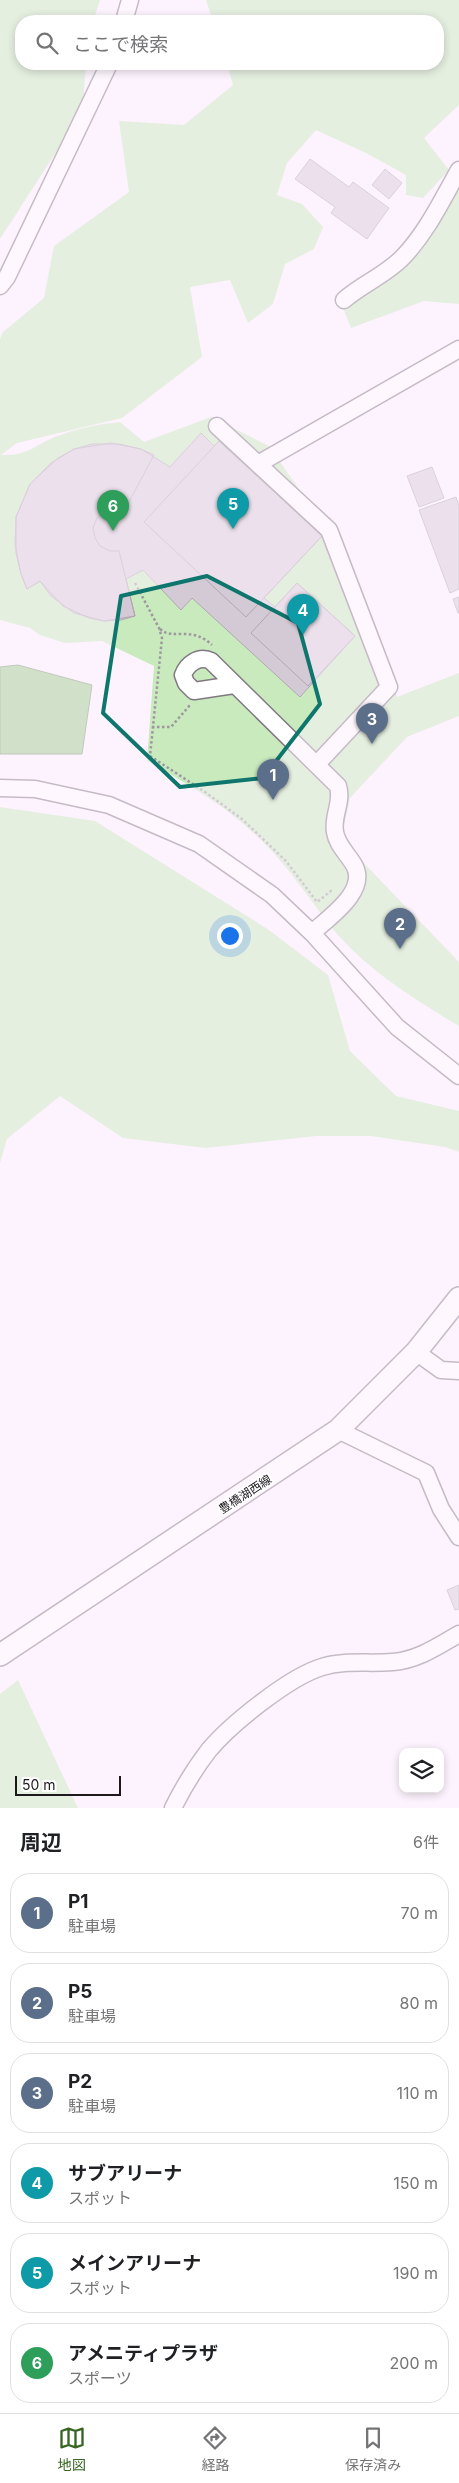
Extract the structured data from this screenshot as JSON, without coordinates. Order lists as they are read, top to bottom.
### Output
{
  "streets": {
    "main road": ["豊橋湖西線"]
  },
  "scale_bar": "50 m",
  "page": {
    "search": "ここで検索",
    "pins": [
      "5",
      "6",
      "4",
      "3",
      "1",
      "2"
    ],
    "scale": "50 m",
    "heading": ["周辺", "6件"],
    "list": [
      {
        "mark": "1",
        "name": "P1",
        "note": "駐車場",
        "value": "70 m"
      },
      {
        "mark": "2",
        "name": "P5",
        "note": "駐車場",
        "value": "80 m"
      },
      {
        "mark": "3",
        "name": "P2",
        "note": "駐車場",
        "value": "110 m"
      },
      {
        "mark": "4",
        "name": "サブアリーナ",
        "note": "スポット",
        "value": "150 m"
      },
      {
        "mark": "5",
        "name": "メインアリーナ",
        "note": "スポット",
        "value": "190 m"
      },
      {
        "mark": "6",
        "name": "アメニティプラザ",
        "note": "スポーツ",
        "value": "200 m"
      }
    ],
    "nav": ["地図", "経路", "保存済み"]
  }
}
